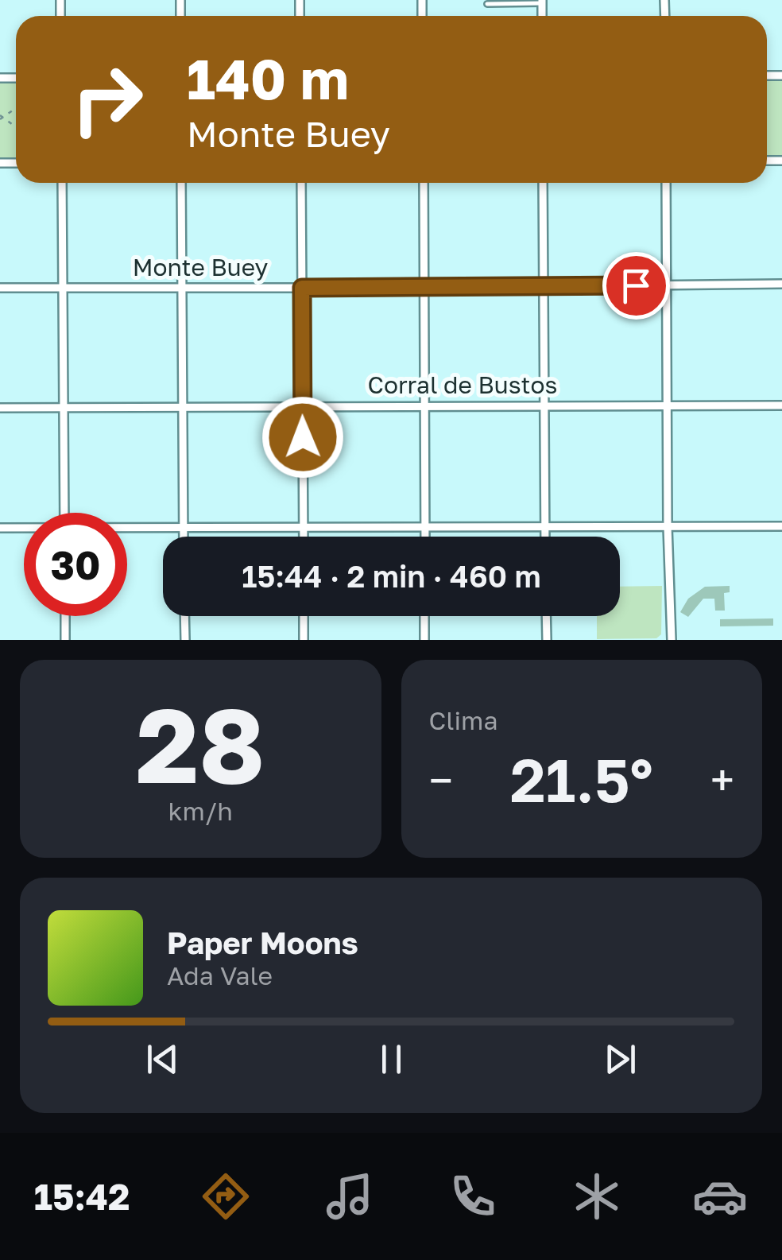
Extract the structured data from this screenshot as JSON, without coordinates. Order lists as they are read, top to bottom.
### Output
{
  "streets": {
    "street": ["Monte Buey", "Corral de Bustos"]
  },
  "page": {
    "turn": ["140 m", "Monte Buey"],
    "limit": "30",
    "trip": "15:44 · 2 min · 460 m",
    "tile": [
      ["28", "km/h"],
      "Clima"
    ],
    "heat": ["−", "21.5°", "+"],
    "song": ["Paper Moons", "Ada Vale"],
    "tabs": "15:42"
  }
}
